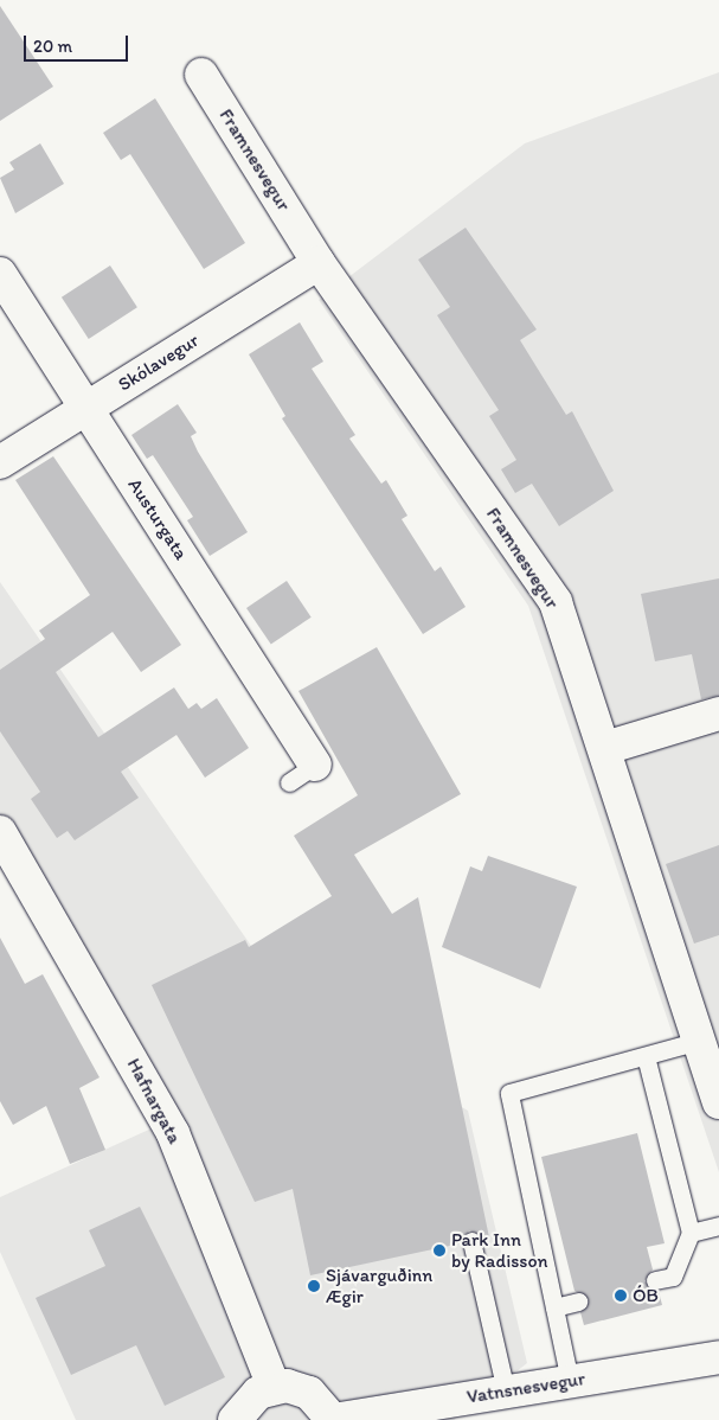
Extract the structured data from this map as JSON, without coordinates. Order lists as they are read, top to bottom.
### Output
{
  "streets": {
    "street": [
      "Framnesvegur",
      "Skólavegur",
      "Austurgata",
      "Hafnargata",
      "Vatnsnesvegur"
    ]
  },
  "crossings": [
    ["Framnesvegur", "Skólavegur"],
    ["Skólavegur", "Austurgata"]
  ],
  "places": ["Park Inn by Radisson", "Sjávarguðinn Ægir", "ÓB"],
  "scale_bar": "20 m"
}
